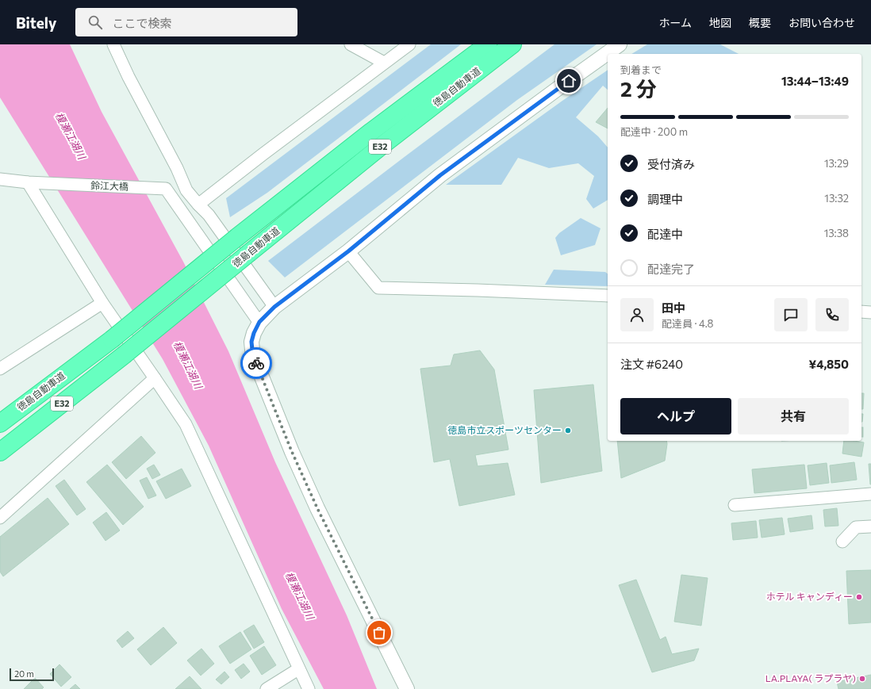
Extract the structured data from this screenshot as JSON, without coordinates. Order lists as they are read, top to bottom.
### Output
{
  "streets": {
    "highway": ["徳島自動車道", "E32"],
    "street": ["鈴江大橋"]
  },
  "water": ["榎瀬江湖川"],
  "places": ["徳島市立スポーツセンター", "ホテル キャンディー", "LA.PLAYA( ラプラヤ)"],
  "scale_bar": "20 m",
  "page": {
    "header": "Bitely",
    "search": "ここで検索",
    "nav": [
      "ホーム",
      "地図",
      "概要",
      "お問い合わせ"
    ],
    "heading": ["2 分", "到着まで", "13:44–13:49"],
    "panel": [
      "田中",
      "配達員 · 4.8",
      "注文 #6240",
      "¥4,850"
    ],
    "bar": "配達中 · 200 m",
    "list": [
      ["受付済み", "13:29"],
      ["調理中", "13:32"],
      ["配達中", "13:38"],
      "配達完了"
    ],
    "buttons": ["ヘルプ", "共有"],
    "scale": "20 m"
  }
}
